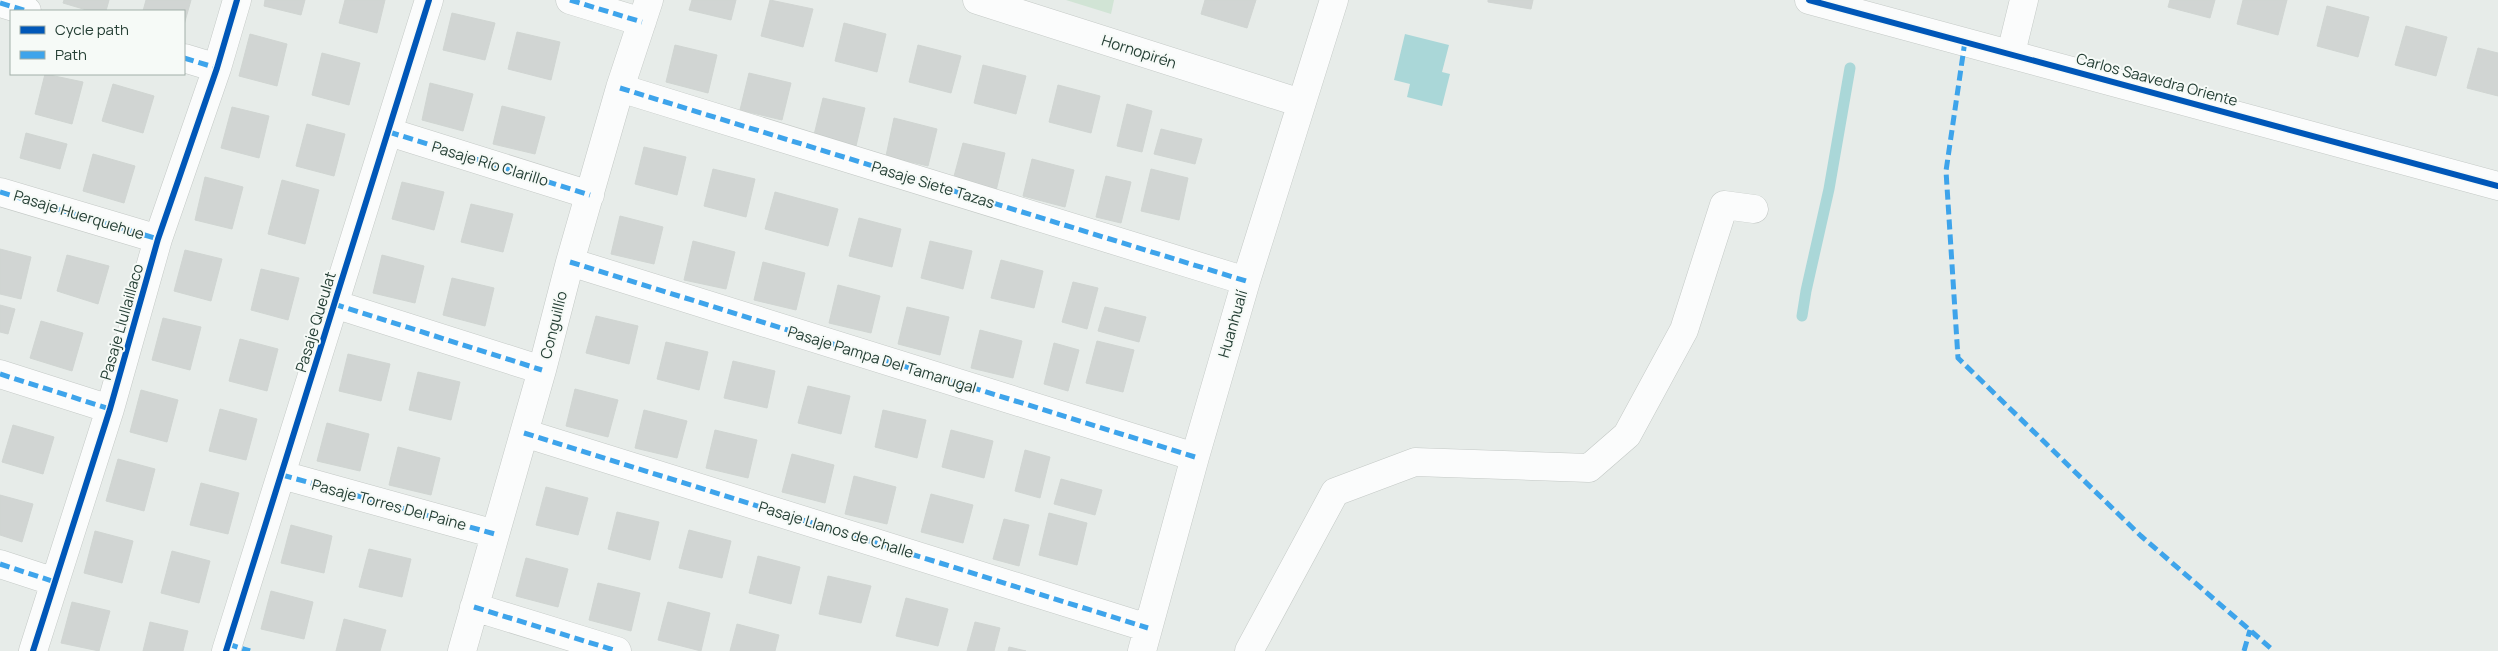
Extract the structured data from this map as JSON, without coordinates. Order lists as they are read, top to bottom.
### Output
{
  "streets": {
    "street": [
      "Hornopirén",
      "Carlos Saavedra Oriente",
      "Pasaje Río Clarillo",
      "Pasaje Siete Tazas",
      "Pasaje Huerquehue",
      "Pasaje Llullaillaco",
      "Pasaje Queulat",
      "Huanhualí",
      "Conguillío",
      "Pasaje Pampa Del Tamarugal",
      "Pasaje Torres Del Paine",
      "Pasaje Llanos de Challe"
    ]
  },
  "crossings": [
    ["Hornopirén", "Huanhualí"],
    ["Pasaje Río Clarillo", "Pasaje Queulat"],
    ["Pasaje Río Clarillo", "Conguillío"],
    ["Pasaje Siete Tazas", "Huanhualí"],
    ["Pasaje Siete Tazas", "Conguillío"],
    ["Pasaje Huerquehue", "Pasaje Llullaillaco"],
    ["Pasaje Queulat", "Pasaje Torres Del Paine"],
    ["Huanhualí", "Pasaje Pampa Del Tamarugal"],
    ["Huanhualí", "Pasaje Llanos de Challe"],
    ["Conguillío", "Pasaje Pampa Del Tamarugal"],
    ["Conguillío", "Pasaje Torres Del Paine"],
    ["Conguillío", "Pasaje Llanos de Challe"]
  ],
  "legend": ["Cycle path", "Path"]
}
